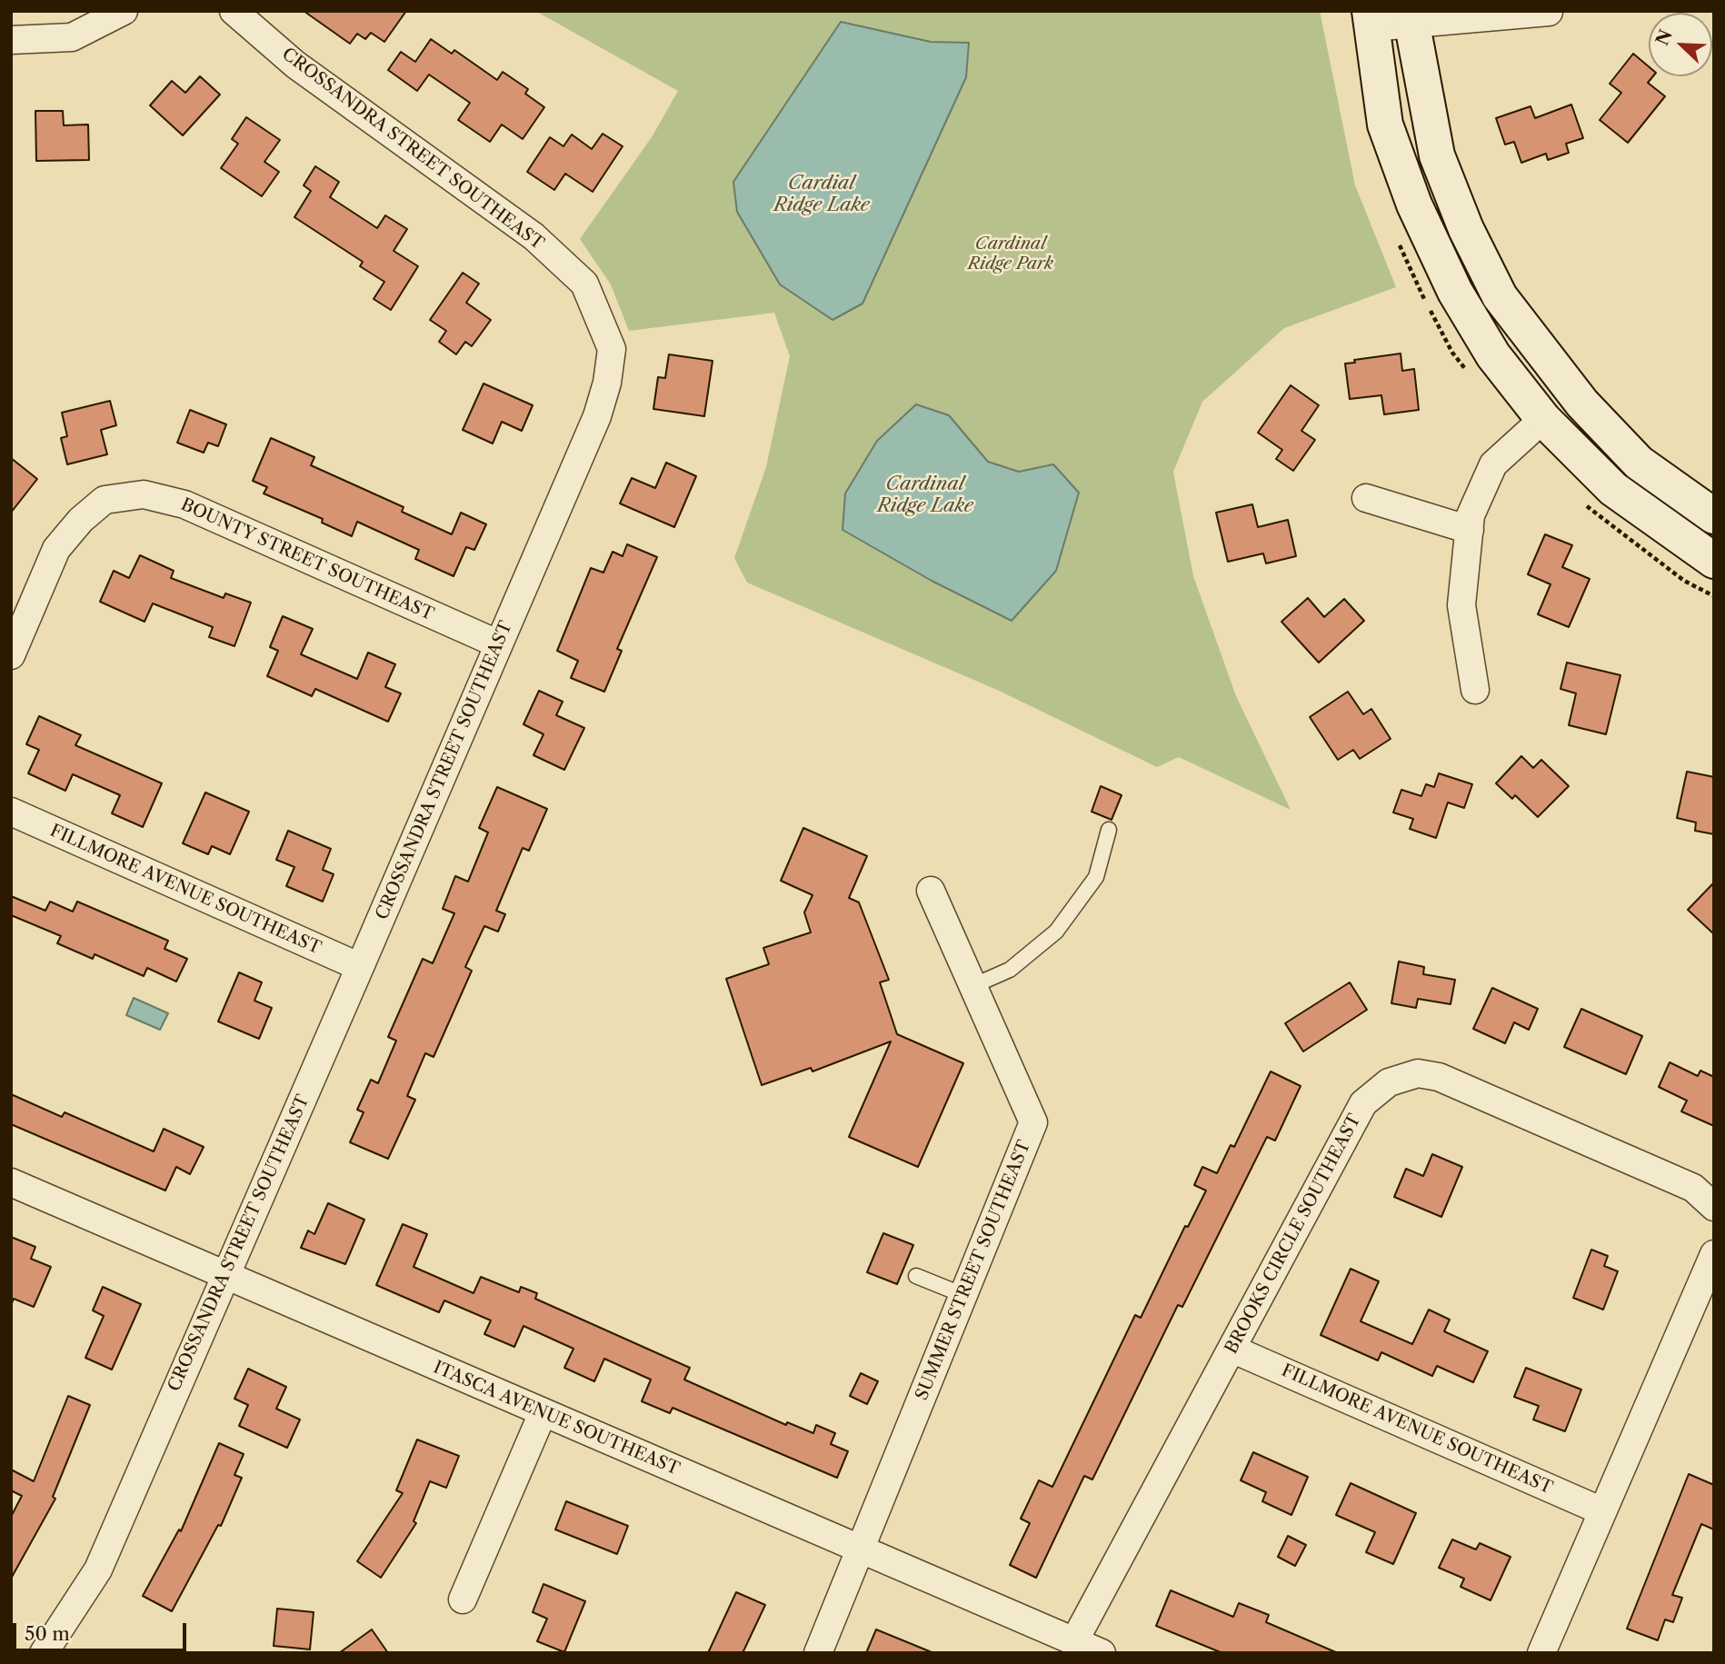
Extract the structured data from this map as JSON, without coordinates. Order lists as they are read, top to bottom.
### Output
{
  "streets": {
    "street": [
      "CROSSANDRA STREET SOUTHEAST",
      "BOUNTY STREET SOUTHEAST",
      "FILLMORE AVENUE SOUTHEAST",
      "BROOKS CIRCLE SOUTHEAST",
      "SUMMER STREET SOUTHEAST",
      "ITASCA AVENUE SOUTHEAST"
    ]
  },
  "crossings": [
    ["CROSSANDRA STREET SOUTHEAST", "BOUNTY STREET SOUTHEAST"],
    ["CROSSANDRA STREET SOUTHEAST", "FILLMORE AVENUE SOUTHEAST"],
    ["CROSSANDRA STREET SOUTHEAST", "ITASCA AVENUE SOUTHEAST"],
    ["FILLMORE AVENUE SOUTHEAST", "BROOKS CIRCLE SOUTHEAST"],
    ["BROOKS CIRCLE SOUTHEAST", "ITASCA AVENUE SOUTHEAST"],
    ["SUMMER STREET SOUTHEAST", "ITASCA AVENUE SOUTHEAST"]
  ],
  "water": ["Cardial Ridge Lake", "Cardinal Ridge Lake"],
  "parks": ["Cardinal Ridge Park"],
  "scale_bar": "50 m",
  "north": "top left"
}
